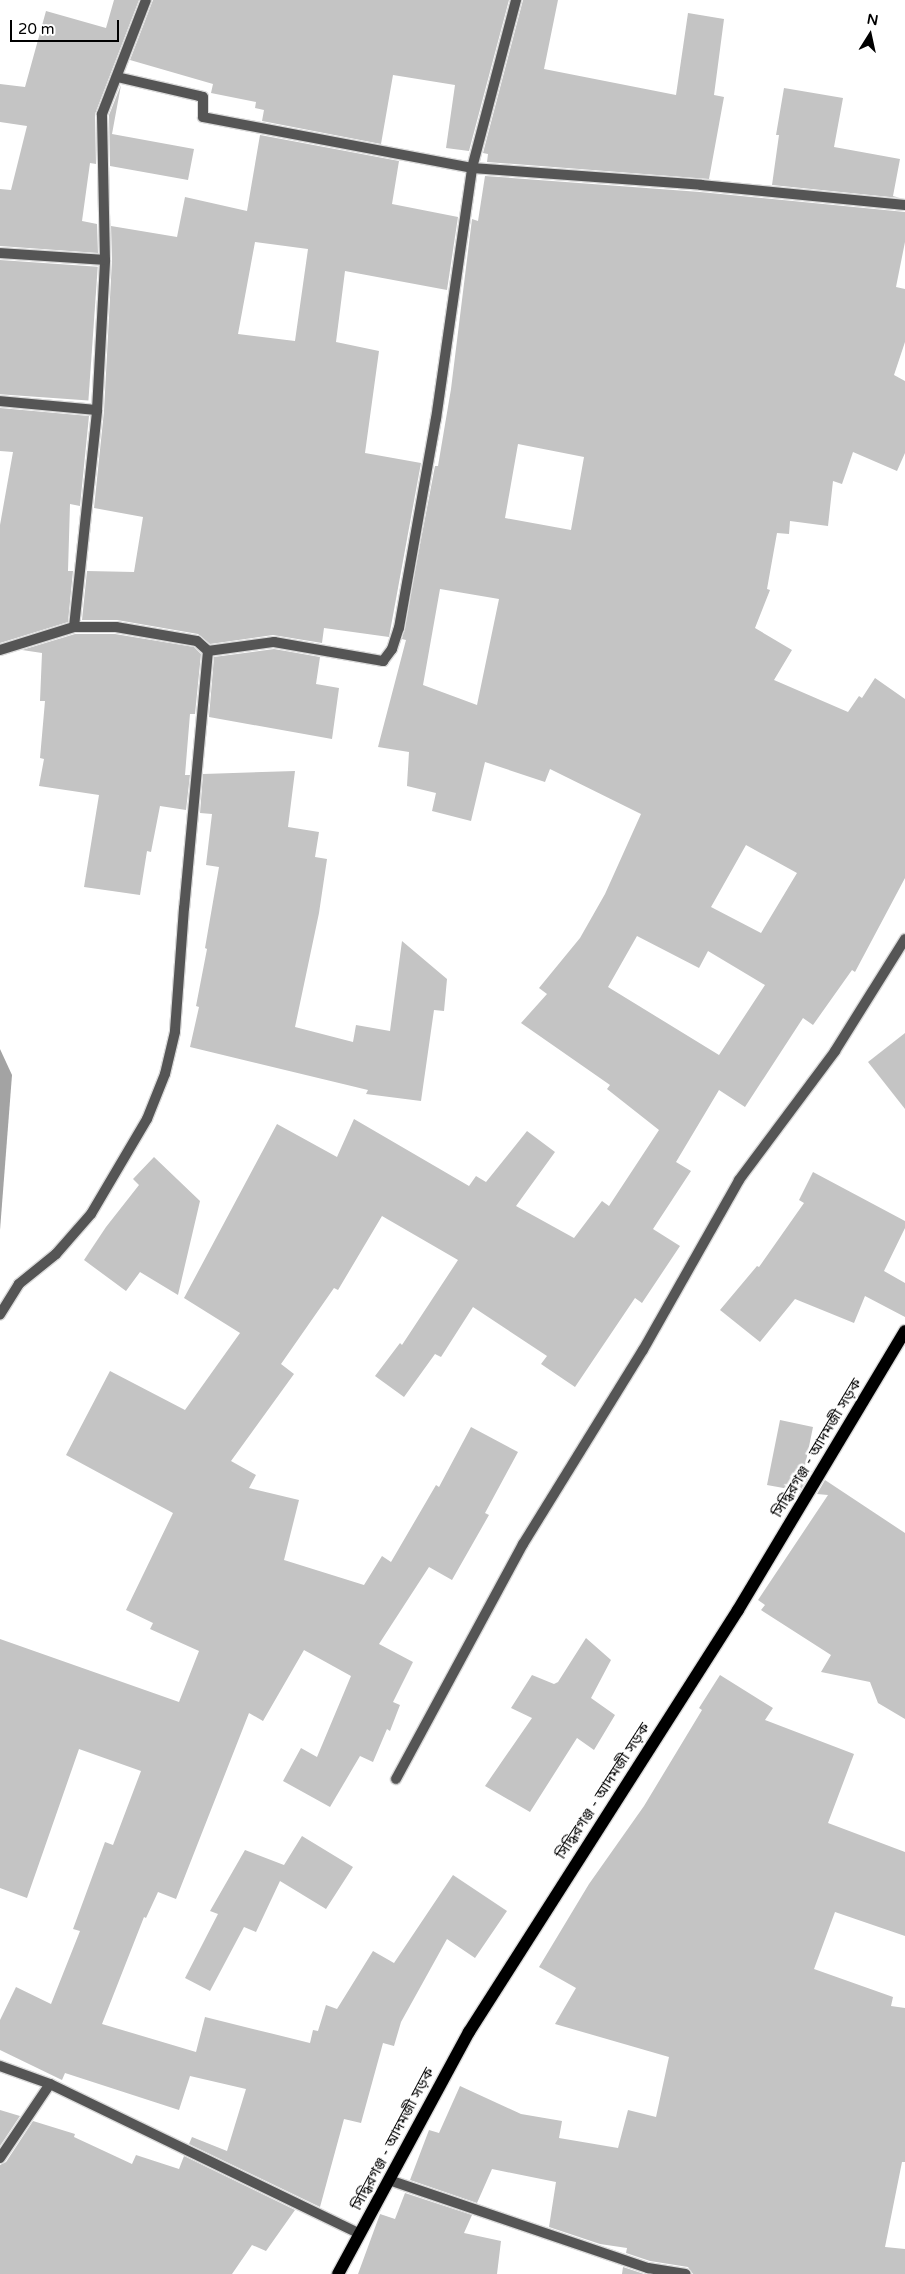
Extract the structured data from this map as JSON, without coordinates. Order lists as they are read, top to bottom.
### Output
{
  "streets": {
    "main road": ["সিদ্ধিরগঞ্জ - আদমজী সড়ক"]
  },
  "scale_bar": "20 m",
  "north": "top"
}
